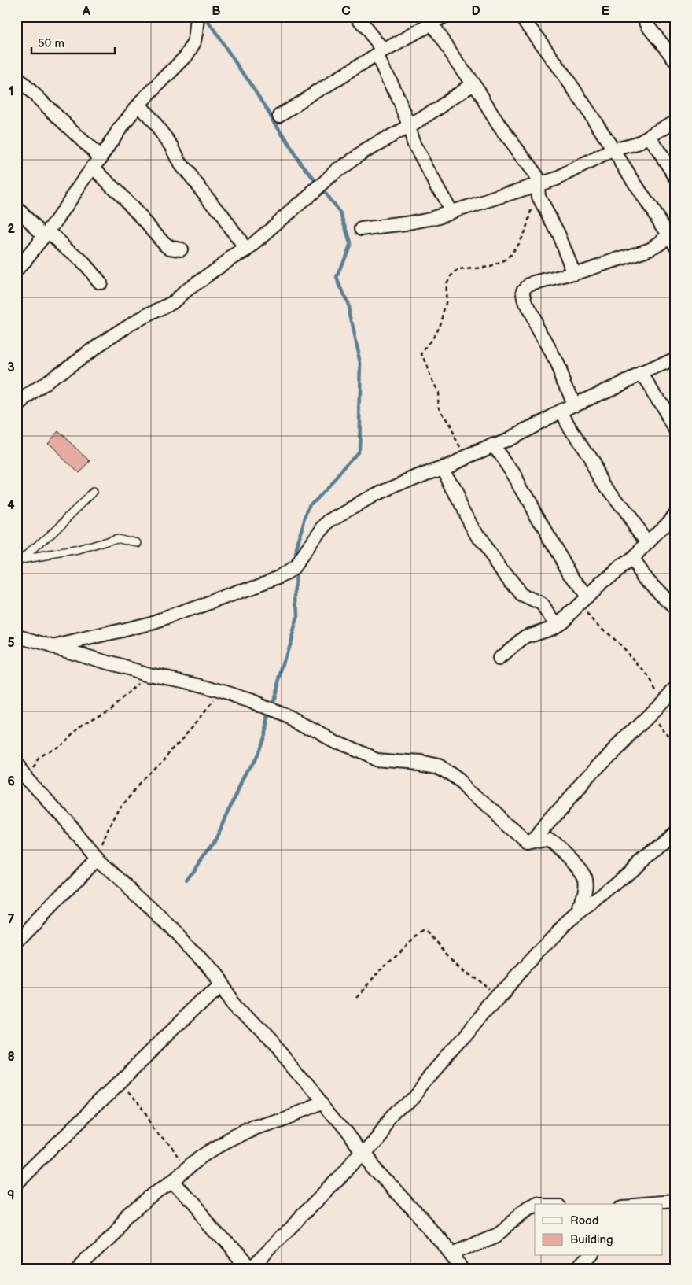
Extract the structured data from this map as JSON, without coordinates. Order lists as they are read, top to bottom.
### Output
{
  "legend": ["Road", "Building"],
  "scale_bar": "50 m",
  "grid": {
    "columns": [
      "A",
      "B",
      "C",
      "D",
      "E"
    ],
    "rows": [
      "1",
      "2",
      "3",
      "4",
      "5",
      "6",
      "7",
      "8",
      "9"
    ]
  }
}
